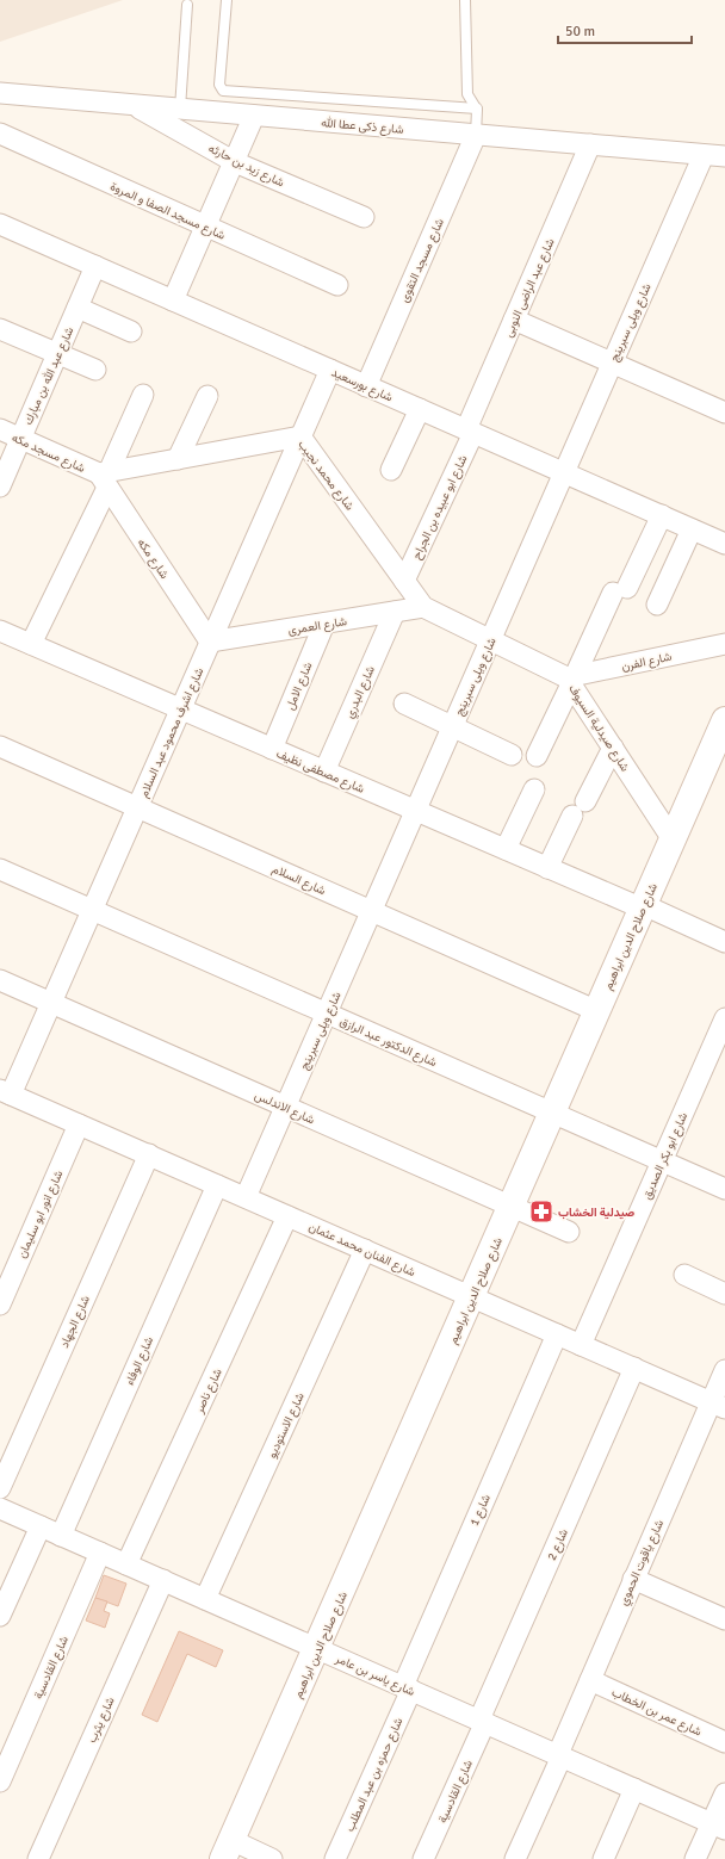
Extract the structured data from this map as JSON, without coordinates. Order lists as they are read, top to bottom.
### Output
{
  "streets": {
    "street": [
      "شارع ذكى عطا الله",
      "شارع زيد بن حارثه",
      "شارع مسجد الصفا و المروة",
      "شارع مسجد التقوى",
      "شارع عبد الراضى النوبى",
      "شارع ويلى سبرينج",
      "شارع عبد الله بن مبارك",
      "شارع بورسعيد",
      "شارع مسجد مكه",
      "شارع محمد نجيب",
      "شارع ابو عبيده بن الجراح",
      "شارع مكه",
      "شارع العمرى",
      "شارع الفرن",
      "شارع الامل",
      "شارع البدري",
      "شارع صيدلية السيوف",
      "شارع اشرف محمود عبد السلام",
      "شارع مصطفى نظيف",
      "شارع السلام",
      "شارع صلاح الدين ابراهيم",
      "شارع الدكتور عبد الرازق",
      "شارع الاندلس",
      "شارع ابو بكر الصديق",
      "شارع انور ابو سليمان",
      "شارع الفنان محمد عثمان",
      "شارع الجهاد",
      "شارع الوفاء",
      "شارع ناصر",
      "شارع الاستوديو",
      "شارع 1",
      "شارع 2",
      "شارع ياقوت الحموي",
      "شارع القادسية",
      "شارع ياسر بن عامر",
      "شارع عمر بن الخطاب",
      "شارع يثرب",
      "شارع حمزه بن عبد المطلب"
    ]
  },
  "crossings": [
    ["شارع ذكى عطا الله", "شارع زيد بن حارثه"],
    ["شارع ذكى عطا الله", "شارع مسجد التقوى"],
    ["شارع ذكى عطا الله", "شارع عبد الراضى النوبى"],
    ["شارع ذكى عطا الله", "شارع ويلى سبرينج"],
    ["شارع مسجد التقوى", "شارع بورسعيد"],
    ["شارع عبد الراضى النوبى", "شارع بورسعيد"],
    ["شارع عبد الراضى النوبى", "شارع ابو عبيده بن الجراح"],
    ["شارع ويلى سبرينج", "شارع بورسعيد"],
    ["شارع ويلى سبرينج", "شارع صيدلية السيوف"],
    ["شارع ويلى سبرينج", "شارع مصطفى نظيف"],
    ["شارع ويلى سبرينج", "شارع السلام"],
    ["شارع ويلى سبرينج", "شارع الدكتور عبد الرازق"],
    ["شارع ويلى سبرينج", "شارع الاندلس"],
    ["شارع ويلى سبرينج", "شارع الفنان محمد عثمان"],
    ["شارع عبد الله بن مبارك", "شارع بورسعيد"],
    ["شارع عبد الله بن مبارك", "شارع مسجد مكه"],
    ["شارع بورسعيد", "شارع ابو عبيده بن الجراح"],
    ["شارع بورسعيد", "شارع اشرف محمود عبد السلام"],
    ["شارع مسجد مكه", "شارع محمد نجيب"],
    ["شارع مسجد مكه", "شارع مكه"],
    ["شارع محمد نجيب", "شارع ابو عبيده بن الجراح"],
    ["شارع محمد نجيب", "شارع مكه"],
    ["شارع محمد نجيب", "شارع العمرى"],
    ["شارع محمد نجيب", "شارع صيدلية السيوف"],
    ["شارع محمد نجيب", "شارع اشرف محمود عبد السلام"],
    ["شارع مكه", "شارع العمرى"],
    ["شارع مكه", "شارع اشرف محمود عبد السلام"],
    ["شارع العمرى", "شارع الامل"],
    ["شارع العمرى", "شارع البدري"],
    ["شارع العمرى", "شارع صيدلية السيوف"],
    ["شارع العمرى", "شارع اشرف محمود عبد السلام"],
    ["شارع الفرن", "شارع صيدلية السيوف"],
    ["شارع الامل", "شارع مصطفى نظيف"],
    ["شارع البدري", "شارع مصطفى نظيف"],
    ["شارع صيدلية السيوف", "شارع صلاح الدين ابراهيم"],
    ["شارع اشرف محمود عبد السلام", "شارع مصطفى نظيف"],
    ["شارع اشرف محمود عبد السلام", "شارع السلام"],
    ["شارع اشرف محمود عبد السلام", "شارع الدكتور عبد الرازق"],
    ["شارع اشرف محمود عبد السلام", "شارع الاندلس"],
    ["شارع اشرف محمود عبد السلام", "شارع الفنان محمد عثمان"],
    ["شارع مصطفى نظيف", "شارع صلاح الدين ابراهيم"],
    ["شارع السلام", "شارع صلاح الدين ابراهيم"],
    ["شارع صلاح الدين ابراهيم", "شارع الدكتور عبد الرازق"],
    ["شارع صلاح الدين ابراهيم", "شارع الاندلس"],
    ["شارع صلاح الدين ابراهيم", "شارع الفنان محمد عثمان"],
    ["شارع صلاح الدين ابراهيم", "شارع ياسر بن عامر"],
    ["شارع الدكتور عبد الرازق", "شارع ابو بكر الصديق"],
    ["شارع ابو بكر الصديق", "شارع الفنان محمد عثمان"],
    ["شارع انور ابو سليمان", "شارع الفنان محمد عثمان"],
    ["شارع الفنان محمد عثمان", "شارع الجهاد"],
    ["شارع الفنان محمد عثمان", "شارع الوفاء"],
    ["شارع الفنان محمد عثمان", "شارع ناصر"],
    ["شارع الفنان محمد عثمان", "شارع الاستوديو"],
    ["شارع الفنان محمد عثمان", "شارع 1"],
    ["شارع الفنان محمد عثمان", "شارع 2"],
    ["شارع الفنان محمد عثمان", "شارع ياقوت الحموي"],
    ["شارع الوفاء", "شارع ياسر بن عامر"],
    ["شارع ناصر", "شارع ياسر بن عامر"],
    ["شارع الاستوديو", "شارع ياسر بن عامر"],
    ["شارع 1", "شارع ياسر بن عامر"],
    ["شارع 1", "شارع حمزه بن عبد المطلب"],
    ["شارع 2", "شارع القادسية"],
    ["شارع 2", "شارع ياسر بن عامر"],
    ["شارع ياقوت الحموي", "شارع ياسر بن عامر"],
    ["شارع ياقوت الحموي", "شارع عمر بن الخطاب"],
    ["شارع القادسية", "شارع ياسر بن عامر"],
    ["شارع ياسر بن عامر", "شارع يثرب"],
    ["شارع ياسر بن عامر", "شارع حمزه بن عبد المطلب"]
  ],
  "places": {
    "pharmacy": ["صيدلية الخشاب"]
  },
  "scale_bar": "50 m"
}
